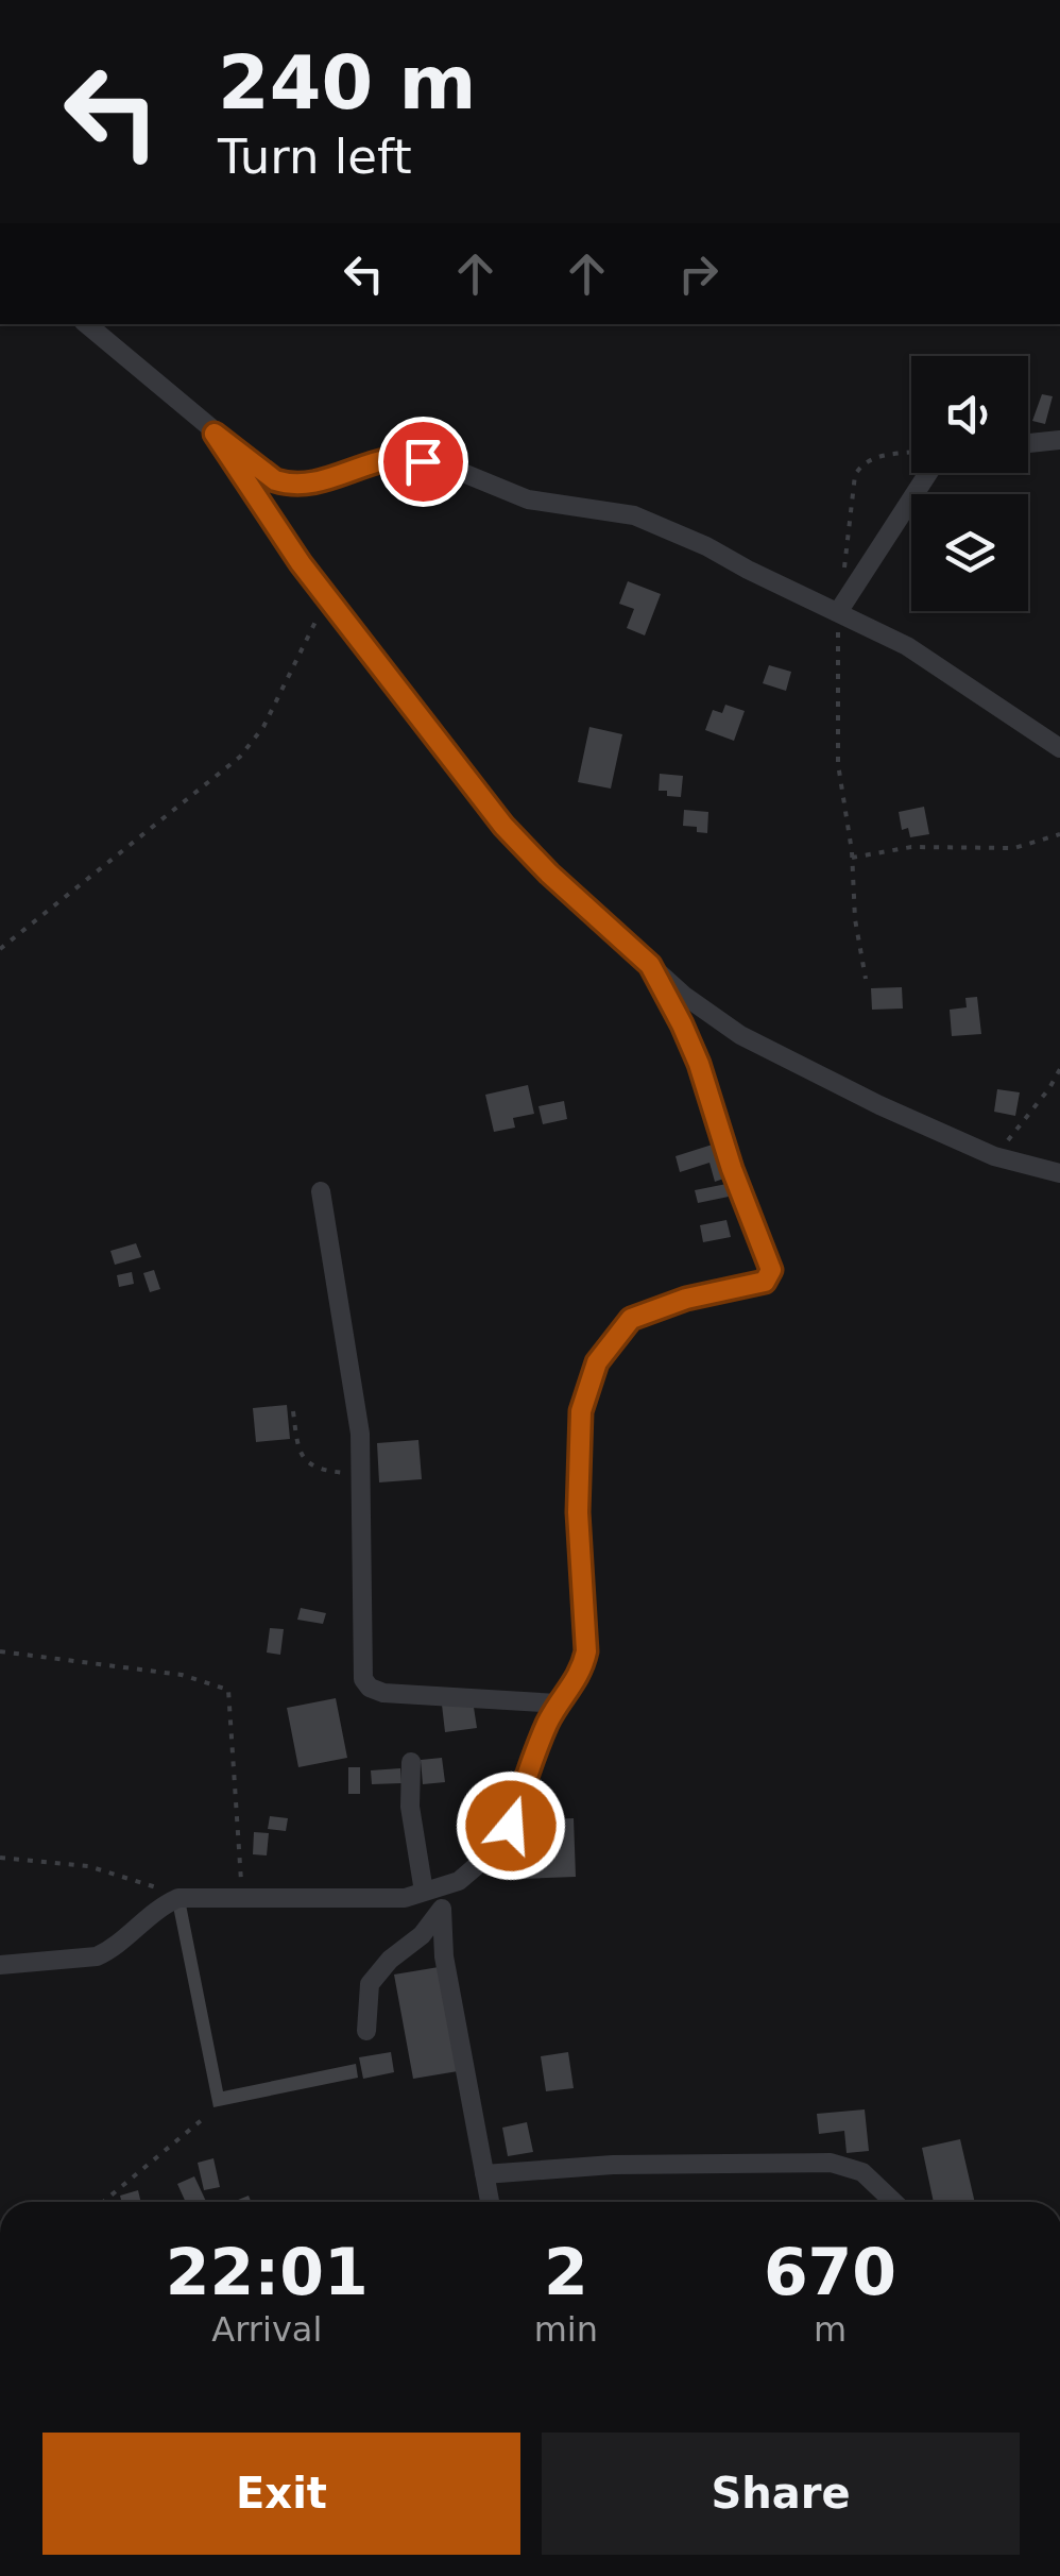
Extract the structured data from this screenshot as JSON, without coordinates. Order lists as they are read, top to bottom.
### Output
{
  "page": {
    "turn": ["240 m", "Turn left"],
    "eta": [
      "22:01",
      "Arrival",
      "2",
      "min",
      "670",
      "m"
    ],
    "buttons": ["Exit", "Share"]
  }
}
